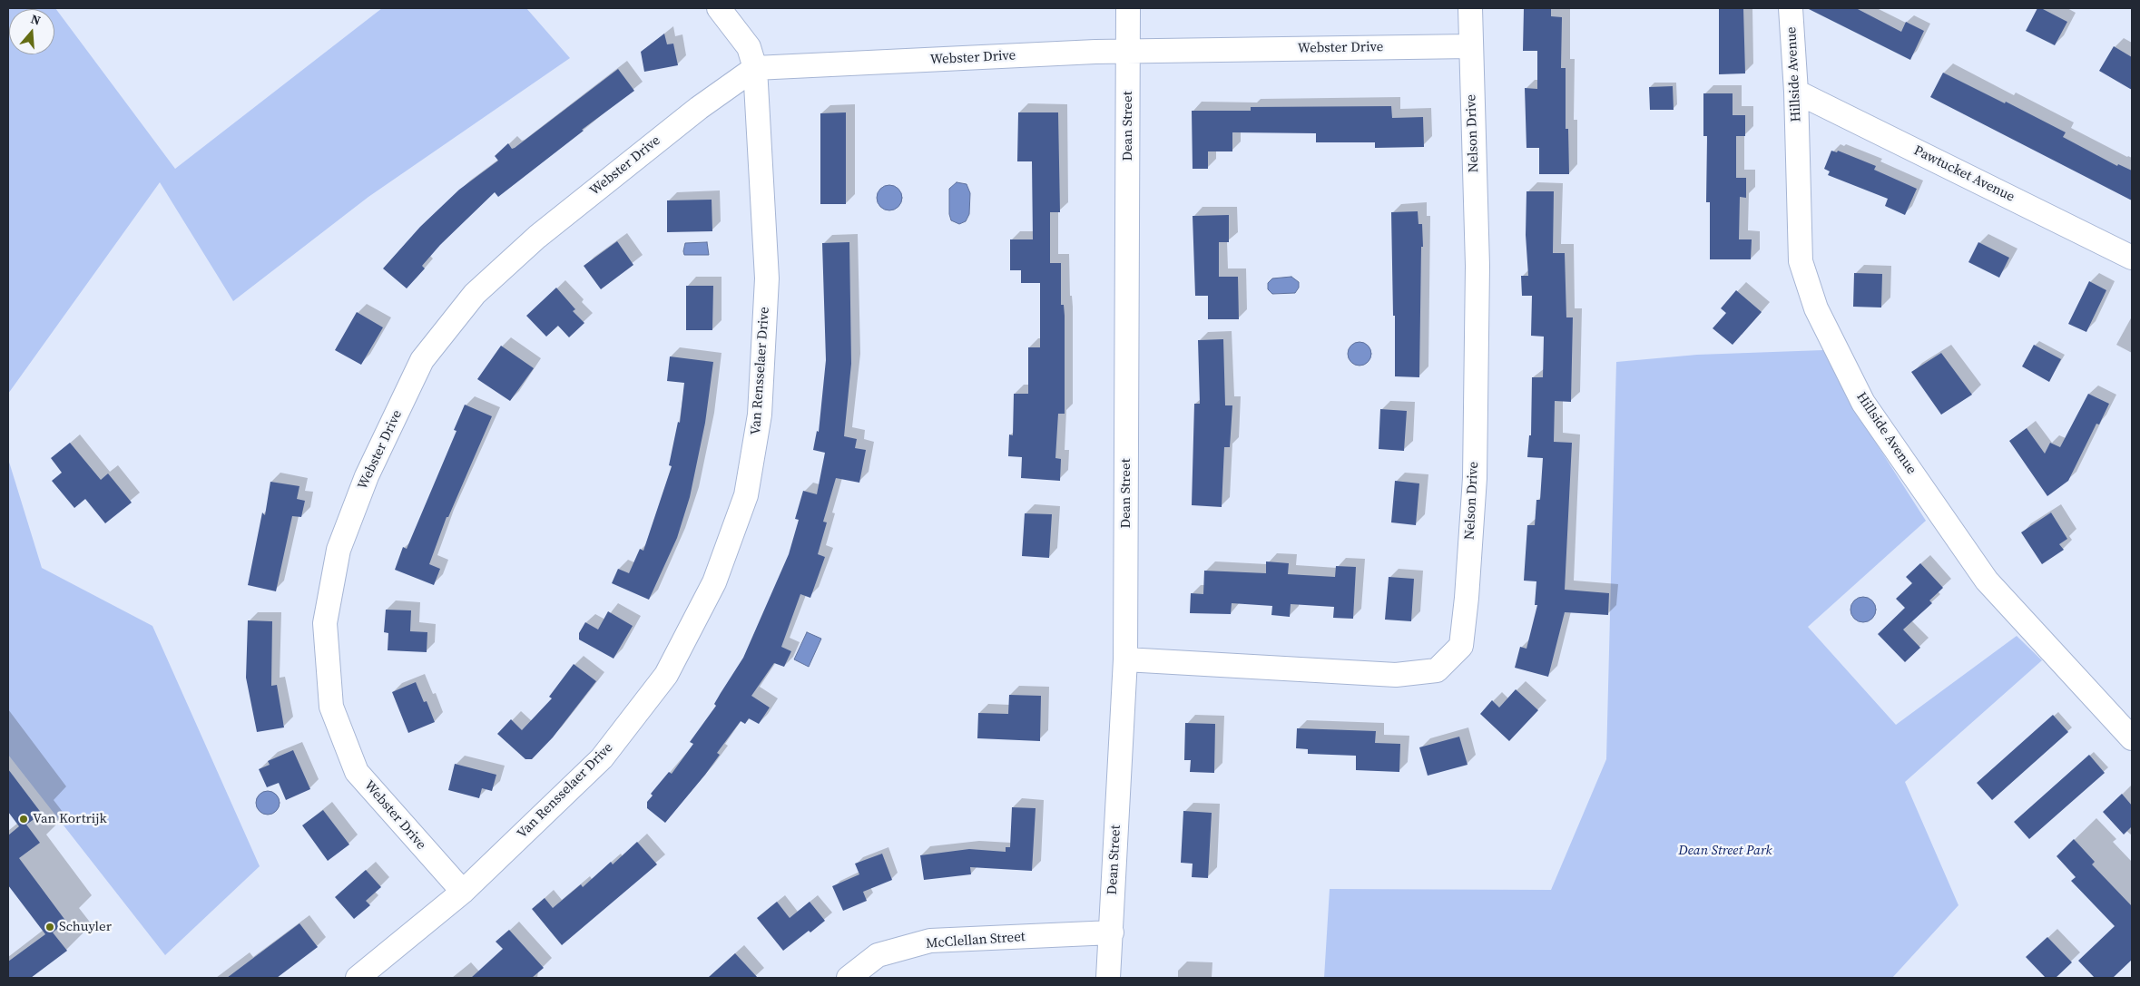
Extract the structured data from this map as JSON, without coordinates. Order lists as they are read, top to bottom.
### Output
{
  "streets": {
    "street": [
      "Webster Drive",
      "Hillside Avenue",
      "Dean Street",
      "Nelson Drive",
      "Pawtucket Avenue",
      "Van Rensselaer Drive",
      "McClellan Street"
    ]
  },
  "crossings": [
    ["Webster Drive", "Dean Street"],
    ["Webster Drive", "Nelson Drive"],
    ["Webster Drive", "Van Rensselaer Drive"],
    ["Hillside Avenue", "Pawtucket Avenue"],
    ["Dean Street", "Nelson Drive"],
    ["Dean Street", "McClellan Street"]
  ],
  "parks": ["Dean Street Park"],
  "places": ["Van Kortrijk", "Schuyler"],
  "north": "top"
}
